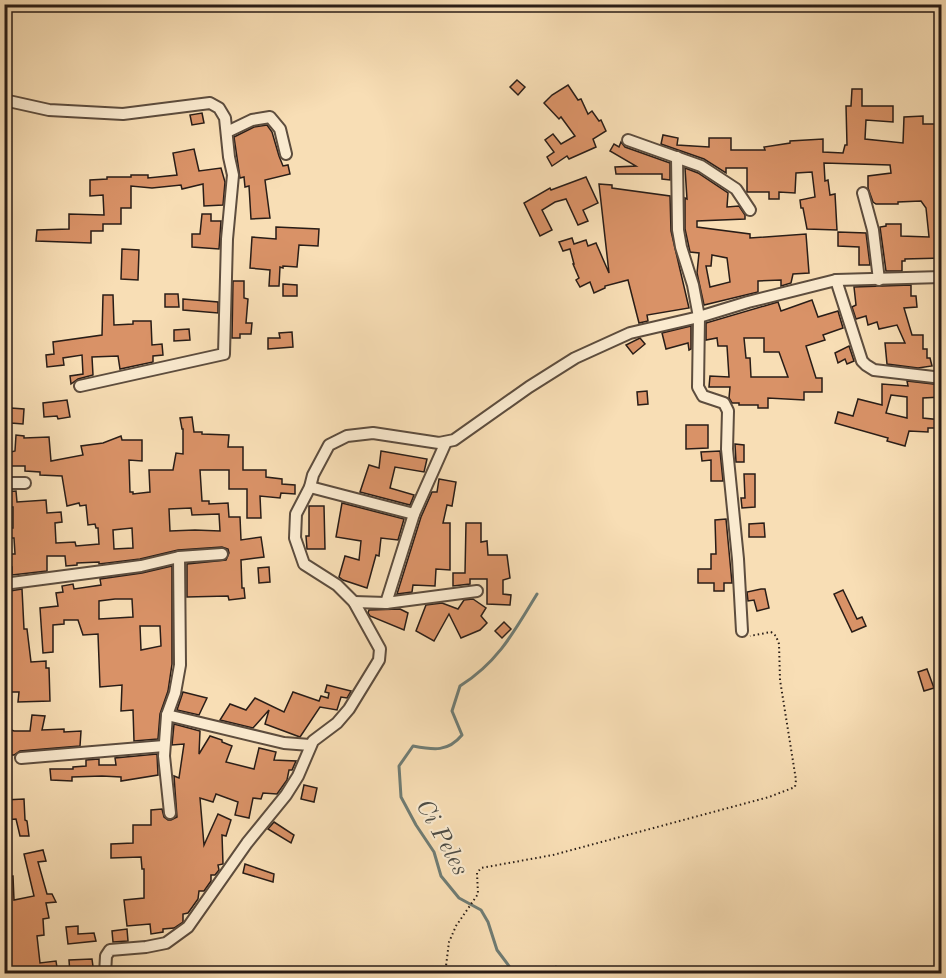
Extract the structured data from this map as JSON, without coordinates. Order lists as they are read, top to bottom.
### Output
{
  "water": ["Ci Peles"]
}
